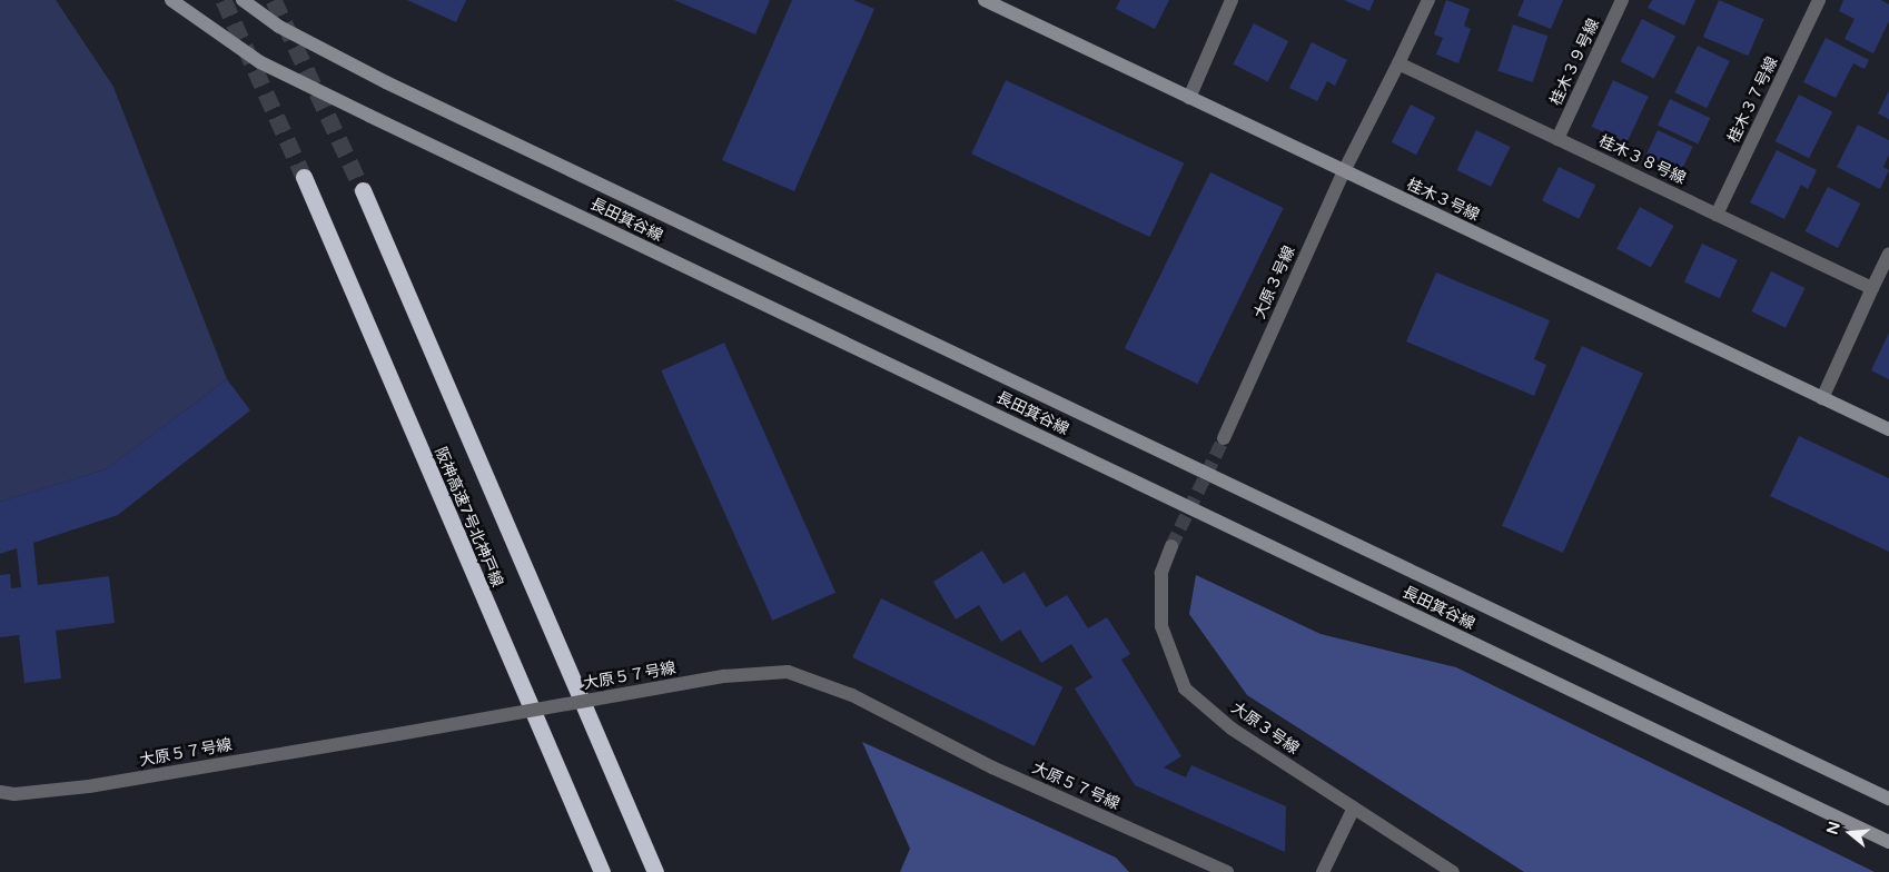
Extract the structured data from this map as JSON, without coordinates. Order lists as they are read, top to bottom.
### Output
{
  "streets": {
    "highway": ["阪神高速7号北神戸線"],
    "street": [
      "桂木３９号線",
      "桂木３７号線",
      "桂木３８号線",
      "桂木３号線",
      "長田箕谷線",
      "大原３号線",
      "大原５７号線"
    ]
  },
  "crossings": [
    ["桂木３９号線", "桂木３８号線"],
    ["桂木３７号線", "桂木３８号線"],
    ["桂木３号線", "大原３号線"]
  ],
  "north": "left"
}
